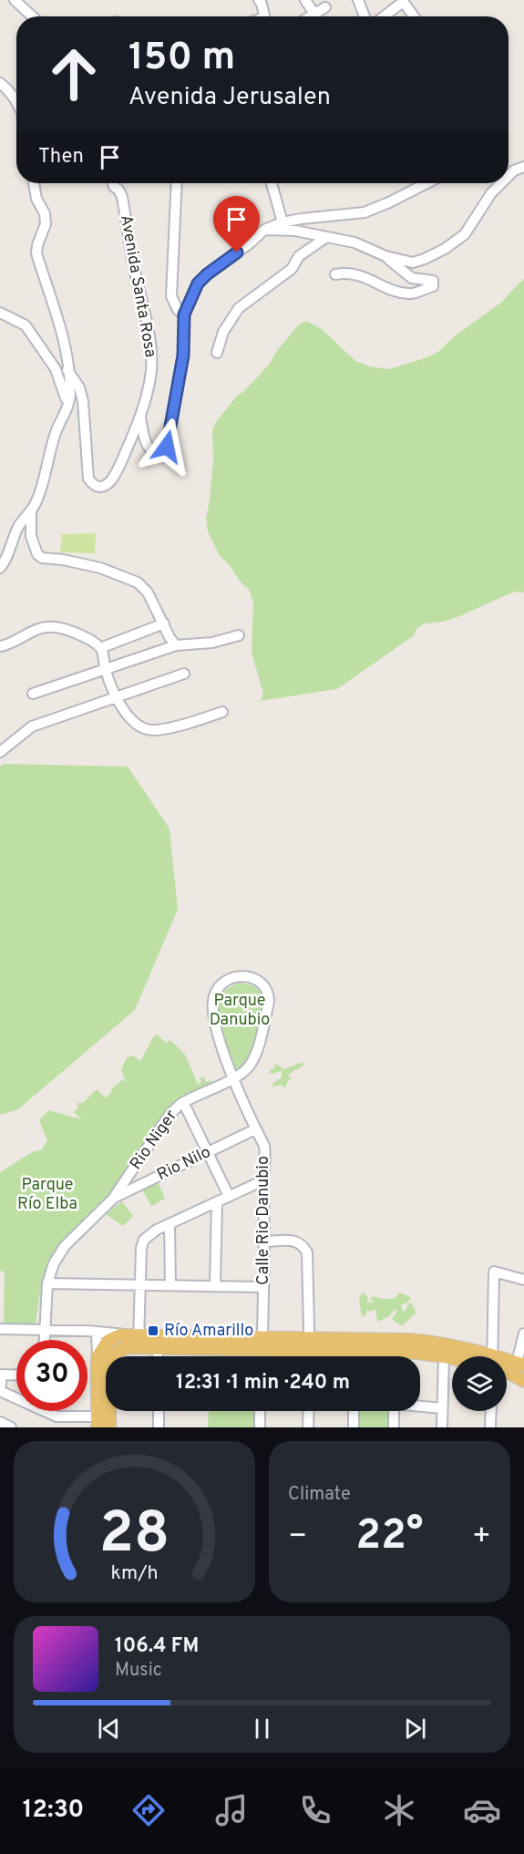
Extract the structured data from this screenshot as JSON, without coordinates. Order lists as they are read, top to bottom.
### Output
{
  "streets": {
    "street": [
      "Avenida Santa Rosa",
      "Rio Niger",
      "Rio Nilo",
      "Calle Rio Danubio"
    ]
  },
  "crossings": [
    ["Rio Niger", "Rio Nilo"],
    ["Rio Niger", "Calle Rio Danubio"],
    ["Rio Nilo", "Calle Rio Danubio"]
  ],
  "parks": ["Parque Danubio", "Parque Río Elba"],
  "places": {
    "transit": ["Río Amarillo"]
  },
  "page": {
    "turn": ["150 m", "Avenida Jerusalen"],
    "then": "Then",
    "limit": "30",
    "trip": "12:31 · 1 min · 240 m",
    "tile": "Climate",
    "heat": ["−", "22°", "+"],
    "song": ["106.4 FM", "Music"],
    "tabs": "12:30",
    "gauge": ["28", "km/h"]
  }
}
